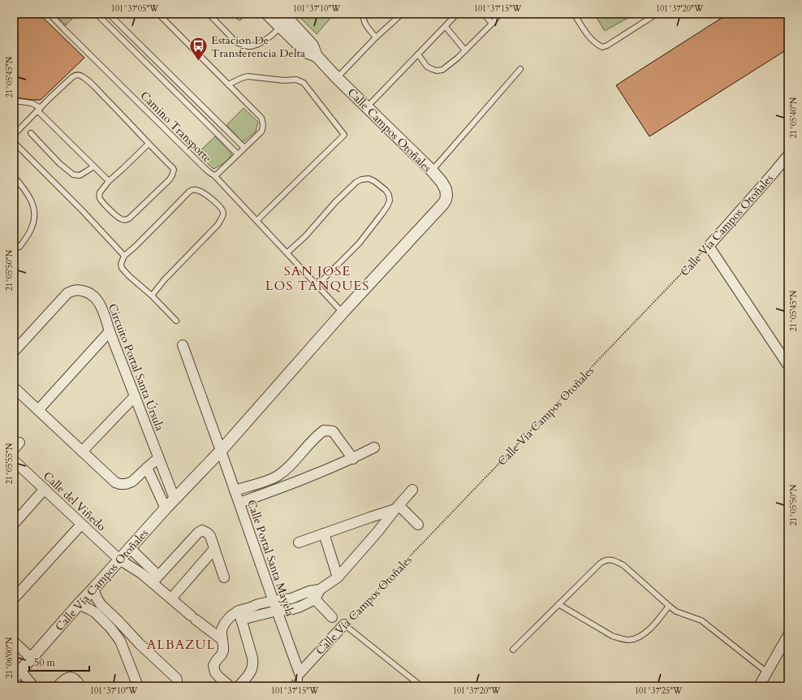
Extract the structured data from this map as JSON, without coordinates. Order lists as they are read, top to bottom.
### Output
{
  "streets": {
    "street": [
      "Calle Campos Otoñales",
      "Calle Vía Campos Otoñales",
      "Circuito Portal Santa Úrsula",
      "Calle del Viñedo",
      "Calle Portal Santa Mayela"
    ],
    "lane": ["Camino Transporte"]
  },
  "crossings": [
    ["Calle Campos Otoñales", "Calle Vía Campos Otoñales"],
    ["Calle Vía Campos Otoñales", "Circuito Portal Santa Úrsula"],
    ["Calle Vía Campos Otoñales", "Calle del Viñedo"],
    ["Calle Vía Campos Otoñales", "Calle Portal Santa Mayela"]
  ],
  "districts": ["SAN JOSE LOS TANQUES", "ALBAZUL"],
  "places": {
    "bus stop": ["Estacion De Transferencia Delta"]
  },
  "scale_bar": "50 m",
  "coordinates": [
    "101°37'05\"W",
    "101°37'10\"W",
    "101°37'15\"W",
    "101°37'20\"W",
    "21°05'45\"N",
    "21°05'40\"N",
    "21°05'50\"N",
    "21°05'55\"N",
    "21°06'00\"N",
    "101°37'25\"W"
  ]
}
